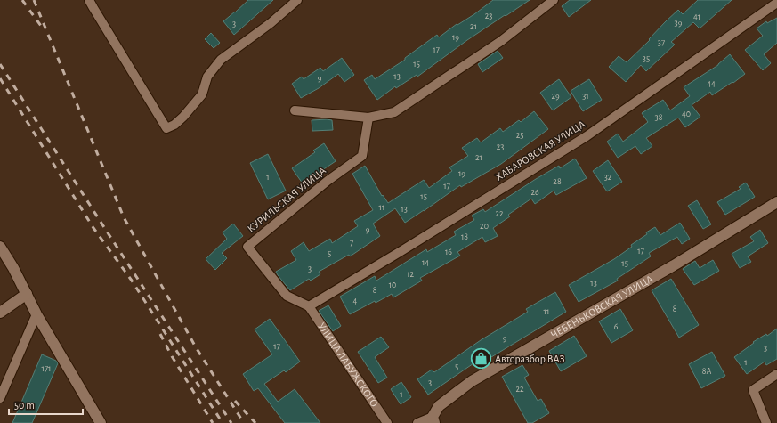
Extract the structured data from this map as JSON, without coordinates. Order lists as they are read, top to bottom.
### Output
{
  "streets": {
    "street": [
      "ХАБАРОВСКАЯ УЛИЦА",
      "КУРИЛЬСКАЯ УЛИЦА",
      "ЧЕБЕНЬКОВСКАЯ УЛИЦА",
      "УЛИЦА ЛАБУЖСКОГО"
    ]
  },
  "crossings": [
    ["ХАБАРОВСКАЯ УЛИЦА", "КУРИЛЬСКАЯ УЛИЦА"],
    ["ХАБАРОВСКАЯ УЛИЦА", "УЛИЦА ЛАБУЖСКОГО"],
    ["КУРИЛЬСКАЯ УЛИЦА", "УЛИЦА ЛАБУЖСКОГО"]
  ],
  "places": {
    "shop": ["Авторазбор ВАЗ"]
  },
  "house_numbers": [
    "23",
    "41",
    "39",
    "3",
    "21",
    "19",
    "37",
    "17",
    "35",
    "15",
    "13",
    "9",
    "44",
    "29",
    "31",
    "40",
    "38",
    "25",
    "23",
    "21",
    "19",
    "1",
    "32",
    "28",
    "17",
    "26",
    "15",
    "11",
    "13",
    "22",
    "20",
    "9",
    "18",
    "7",
    "17",
    "16",
    "5",
    "14",
    "15",
    "3",
    "12",
    "13",
    "10",
    "8",
    "4",
    "8",
    "11",
    "6",
    "9",
    "17",
    "3",
    "1",
    "5",
    "171",
    "8А",
    "3",
    "22",
    "1"
  ],
  "scale_bar": "50 m"
}
